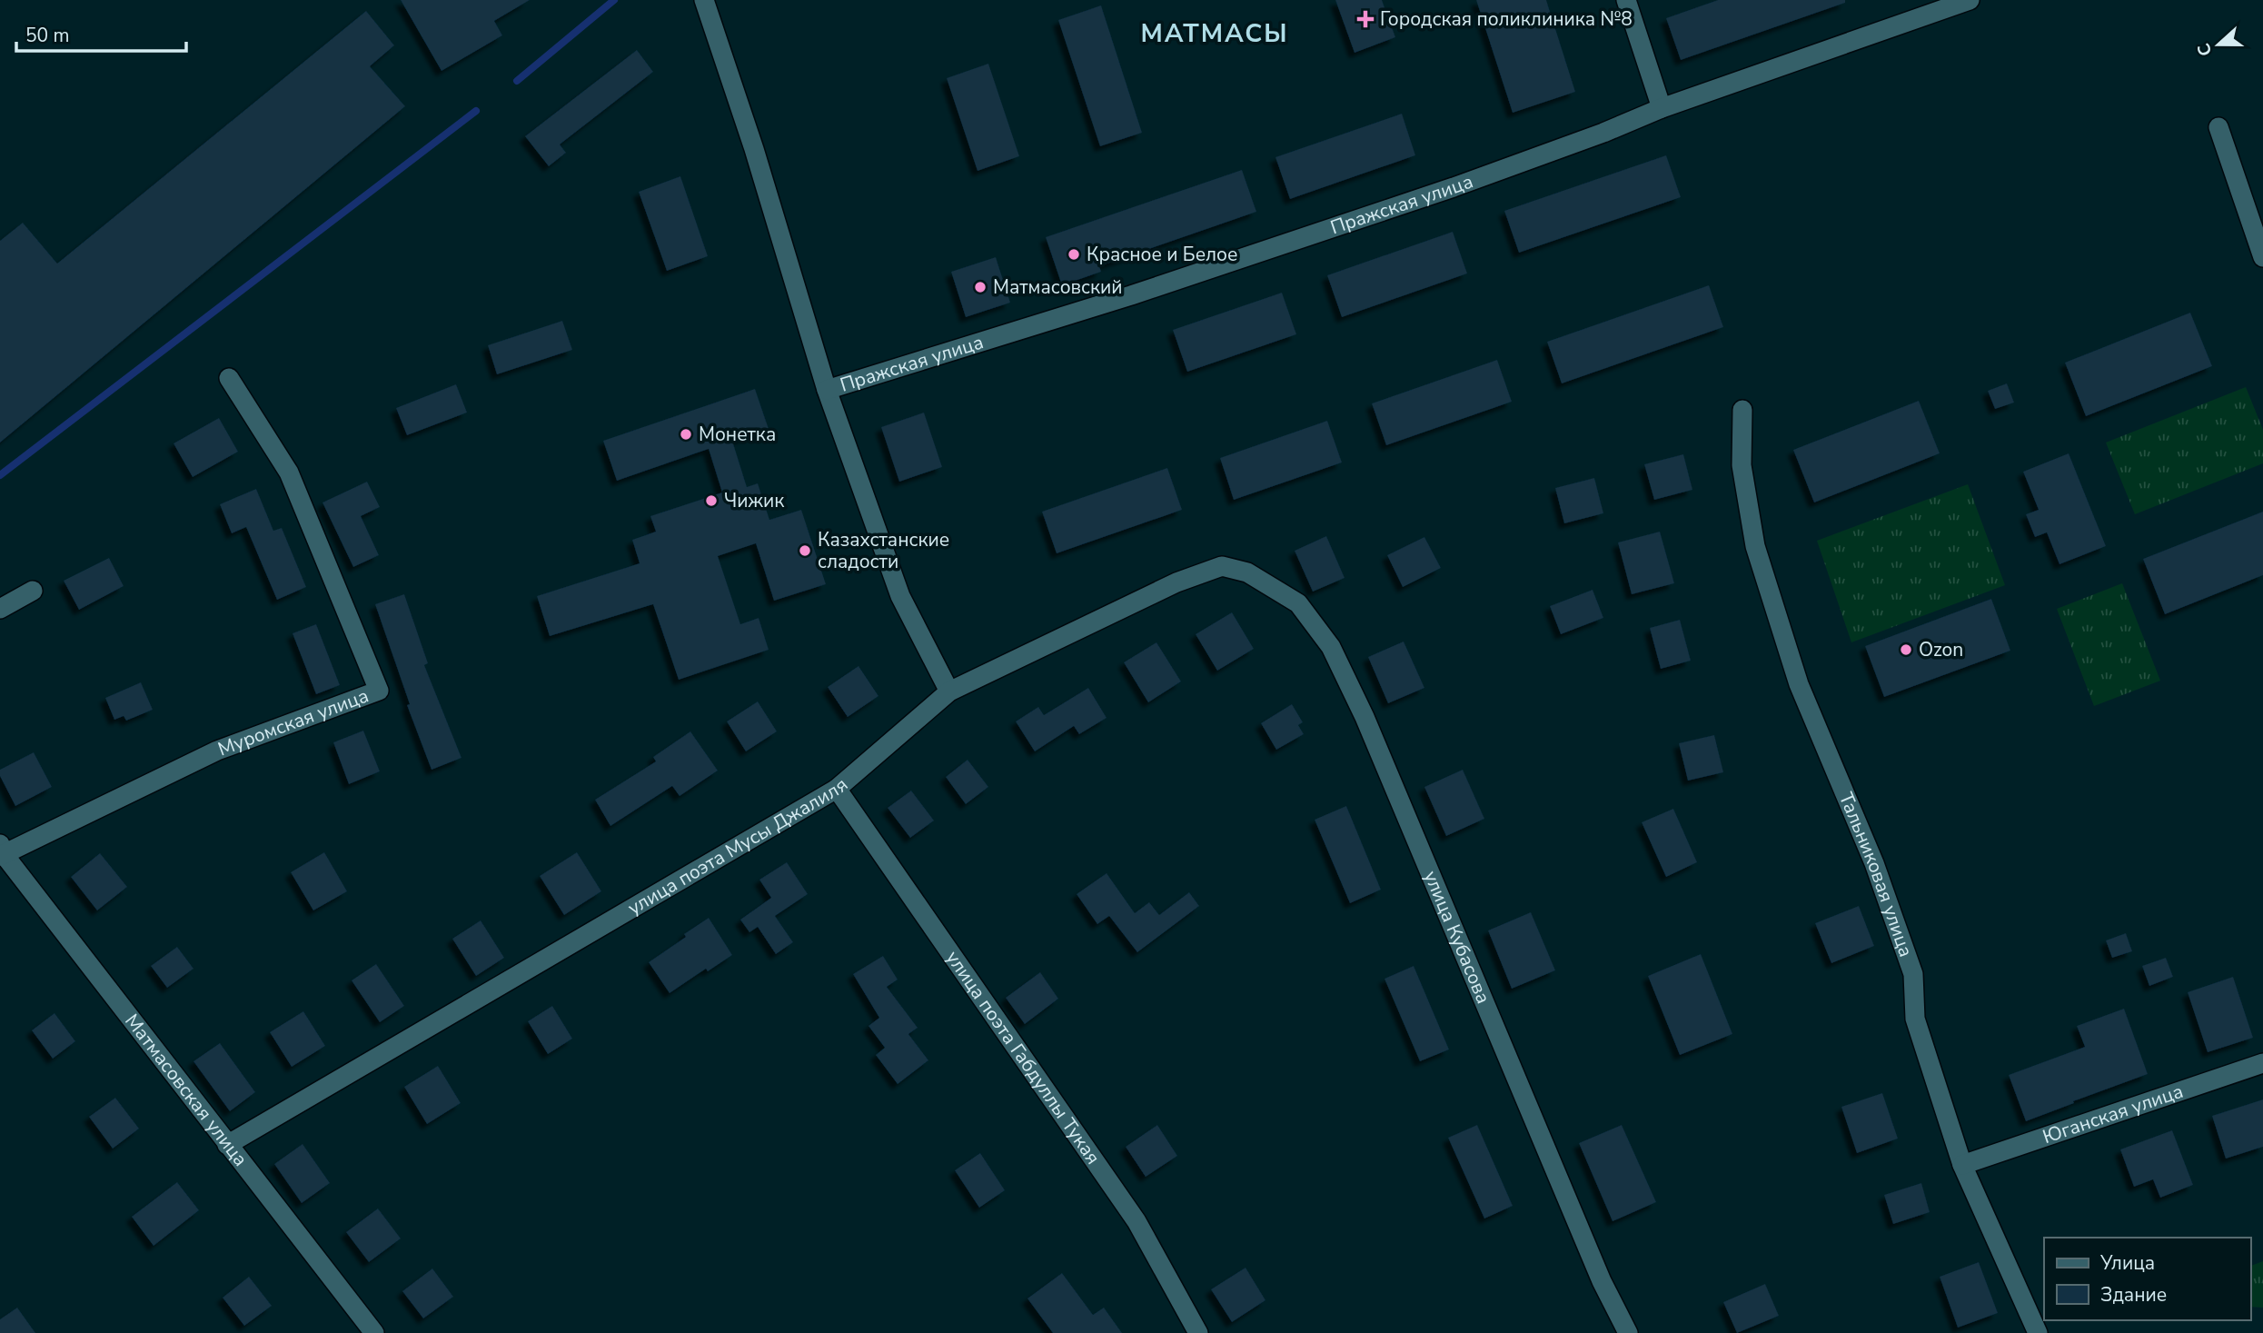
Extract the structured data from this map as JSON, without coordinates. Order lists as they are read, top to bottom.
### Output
{
  "streets": {
    "street": [
      "Пражская улица",
      "Муромская улица",
      "улица поэта Мусы Джалиля",
      "Тальниковая улица",
      "улица Кубасова",
      "улица поэта Габдуллы Тукая",
      "Матмасовская улица",
      "Юганская улица"
    ]
  },
  "crossings": [
    ["Муромская улица", "Матмасовская улица"],
    ["улица поэта Мусы Джалиля", "улица Кубасова"],
    ["улица поэта Мусы Джалиля", "улица поэта Габдуллы Тукая"],
    ["улица поэта Мусы Джалиля", "Матмасовская улица"],
    ["Тальниковая улица", "Юганская улица"]
  ],
  "districts": ["МАТМАСЫ"],
  "places": {
    "health": ["Городская поликлиника №8"],
    "other": [
      "Красное и Белое",
      "Матмасовский",
      "Монетка",
      "Чижик",
      "Казахстанские сладости",
      "Ozon"
    ]
  },
  "legend": ["Улица", "Здание"],
  "scale_bar": "50 m",
  "north": "left"
}
